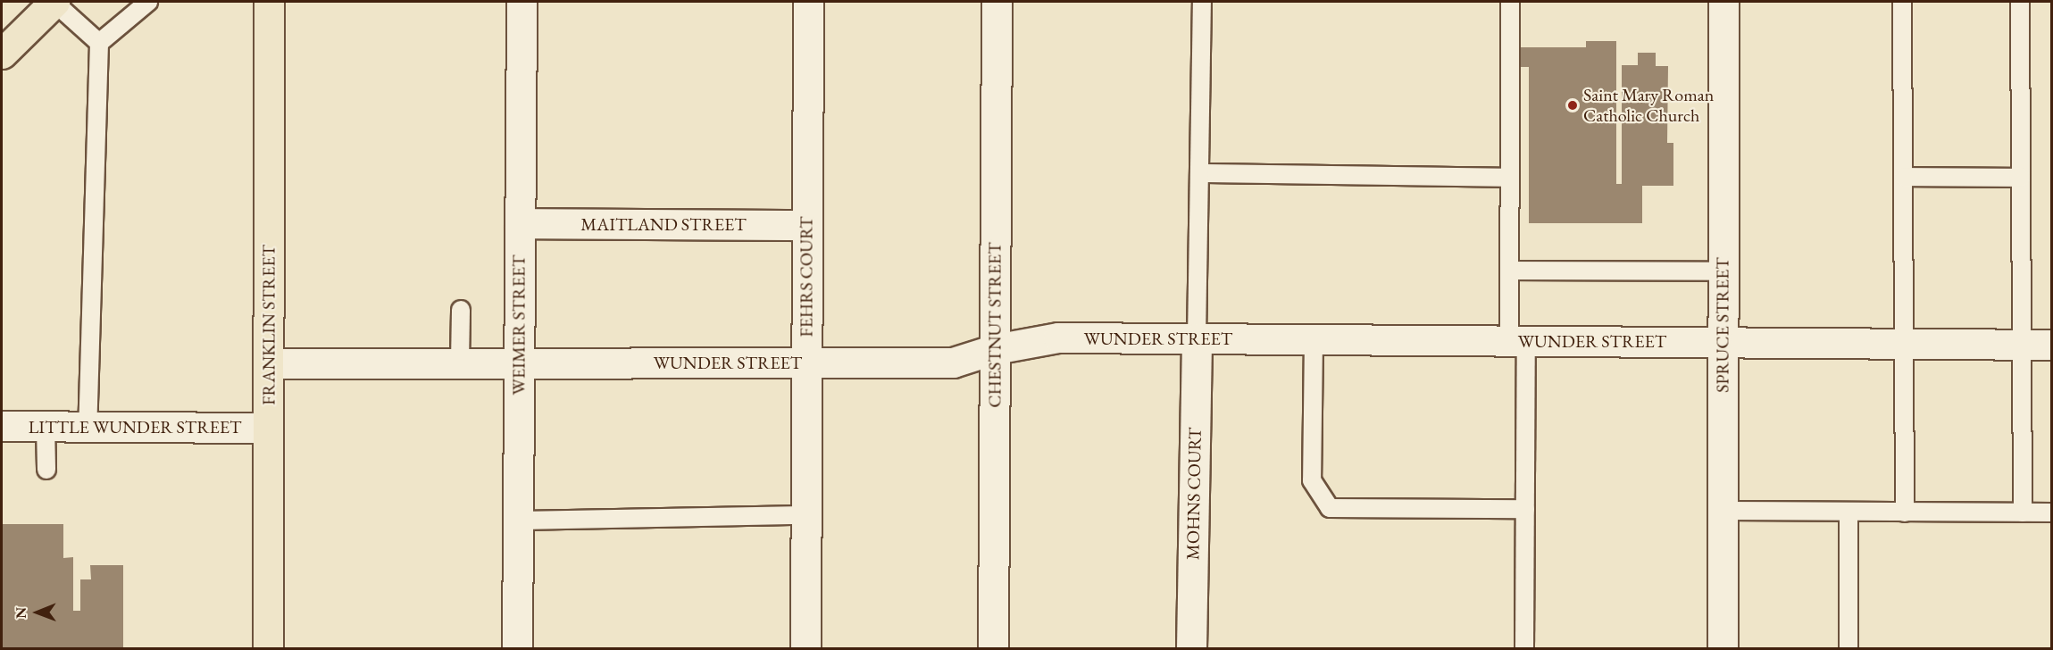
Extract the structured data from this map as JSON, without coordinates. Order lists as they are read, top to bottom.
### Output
{
  "streets": {
    "main road": ["FRANKLIN STREET"],
    "street": [
      "MAITLAND STREET",
      "FEHRS COURT",
      "WEIMER STREET",
      "CHESTNUT STREET",
      "SPRUCE STREET",
      "WUNDER STREET",
      "LITTLE WUNDER STREET",
      "MOHNS COURT"
    ]
  },
  "crossings": [
    ["MAITLAND STREET", "FEHRS COURT"],
    ["MAITLAND STREET", "WEIMER STREET"],
    ["FEHRS COURT", "WUNDER STREET"],
    ["FRANKLIN STREET", "WUNDER STREET"],
    ["FRANKLIN STREET", "LITTLE WUNDER STREET"],
    ["WEIMER STREET", "WUNDER STREET"],
    ["CHESTNUT STREET", "WUNDER STREET"],
    ["SPRUCE STREET", "WUNDER STREET"],
    ["WUNDER STREET", "MOHNS COURT"]
  ],
  "places": ["Saint Mary Roman Catholic Church"],
  "north": "left"
}
